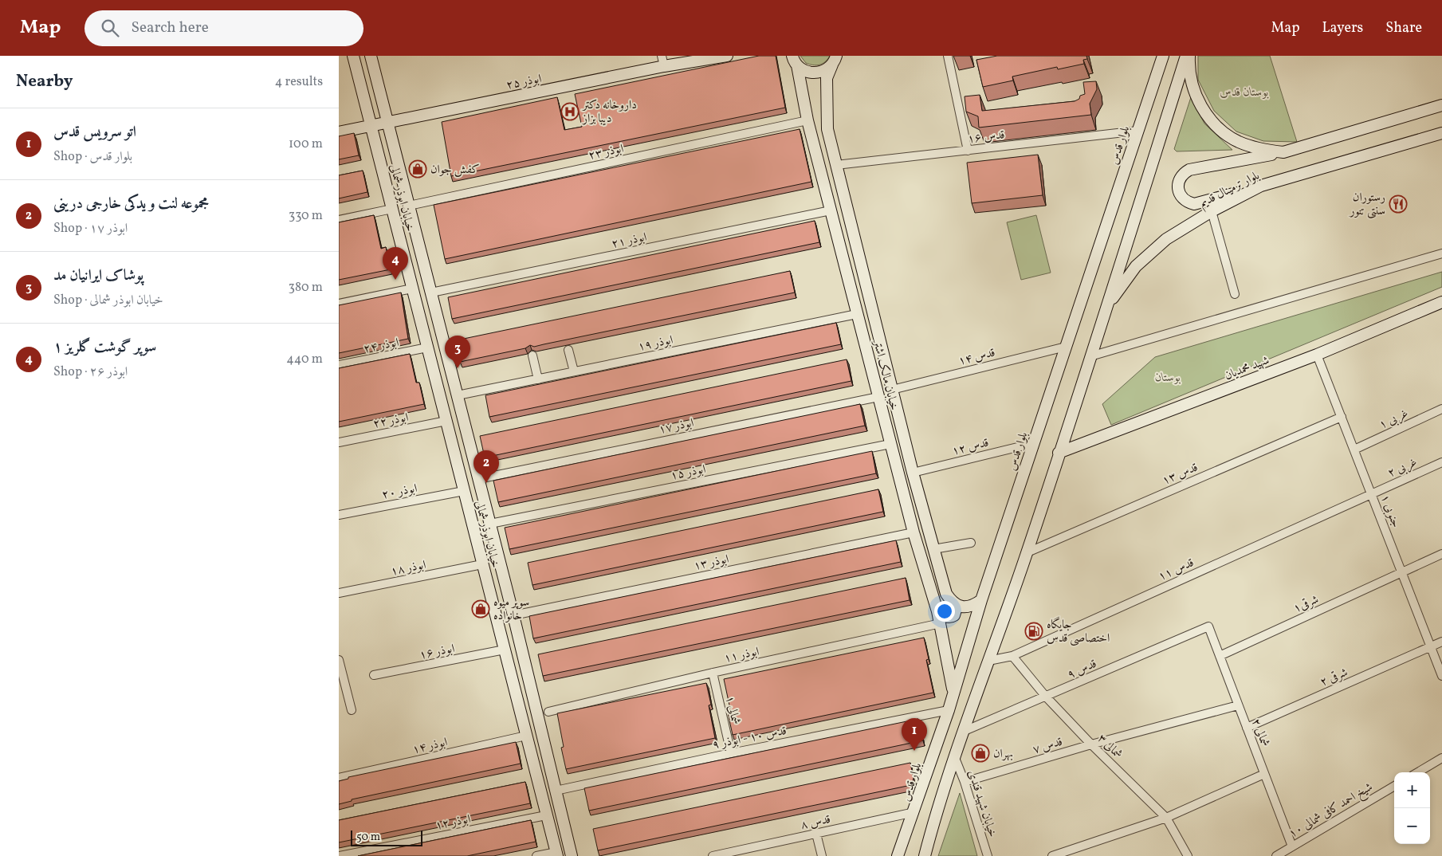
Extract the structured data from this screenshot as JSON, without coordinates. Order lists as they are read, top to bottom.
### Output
{
  "streets": {
    "main road": [
      "ابوذر ۲۵",
      "بلوار قدس",
      "بلوار ترمینال قدیم",
      "خیابان ابوذر شمالی",
      "شهید محمدیان",
      "خیابان مالک اشتر"
    ],
    "street": [
      "قدس ۱۶",
      "ابوذر ۲۳",
      "ابوذر ۲۱",
      "ابوذر ۱۹",
      "ابوذر ۲۴",
      "قدس ۱۴",
      "غربی ۱",
      "ابوذر ۲۲",
      "ابوذر ۱۷",
      "قدس ۱۲",
      "غربی ۲",
      "ابوذر ۱۵",
      "قدس ۱۳",
      "ابوذر ۲۰",
      "۱ جنوبی",
      "ابوذر ۱۳",
      "ابوذر ۱۸",
      "قدس ۱۱",
      "شرقی۱",
      "ابوذر ۱۶",
      "ابوذر ۱۱",
      "قدس ۹",
      "شرقی ۲",
      "شمالی ۱",
      "شمالی ۲",
      "قدس ۱۰ - ابوذر ۹",
      "ابوذر ۱۴",
      "قدس ۷",
      "شمالی ۳",
      "خیابان شهید قندی",
      "شیخ احمد کافی شمالی ۱۰",
      "ابوذر ۱۲",
      "قدس ۸"
    ]
  },
  "crossings": [
    ["ابوذر ۲۵", "خیابان ابوذر شمالی"],
    ["قدس ۱۶", "بلوار قدس"],
    ["قدس ۱۶", "خیابان مالک اشتر"],
    ["بلوار قدس", "قدس ۱۴"],
    ["بلوار قدس", "خیابان مالک اشتر"],
    ["بلوار قدس", "قدس ۱۲"],
    ["بلوار قدس", "قدس ۱۰ - ابوذر ۹"],
    ["بلوار قدس", "قدس ۸"],
    ["ابوذر ۲۳", "خیابان ابوذر شمالی"],
    ["ابوذر ۲۳", "خیابان مالک اشتر"],
    ["خیابان ابوذر شمالی", "ابوذر ۲۱"],
    ["خیابان ابوذر شمالی", "ابوذر ۱۹"],
    ["خیابان ابوذر شمالی", "ابوذر ۲۴"],
    ["خیابان ابوذر شمالی", "ابوذر ۲۲"],
    ["خیابان ابوذر شمالی", "ابوذر ۱۷"],
    ["خیابان ابوذر شمالی", "ابوذر ۱۵"],
    ["خیابان ابوذر شمالی", "ابوذر ۲۰"],
    ["خیابان ابوذر شمالی", "ابوذر ۱۳"],
    ["خیابان ابوذر شمالی", "ابوذر ۱۸"],
    ["خیابان ابوذر شمالی", "ابوذر ۱۶"],
    ["خیابان ابوذر شمالی", "قدس ۱۰ - ابوذر ۹"],
    ["خیابان ابوذر شمالی", "ابوذر ۱۴"],
    ["خیابان ابوذر شمالی", "ابوذر ۱۲"],
    ["ابوذر ۲۱", "خیابان مالک اشتر"],
    ["ابوذر ۱۹", "خیابان مالک اشتر"],
    ["قدس ۱۴", "خیابان مالک اشتر"],
    ["شهید محمدیان", "۱ جنوبی"],
    ["خیابان مالک اشتر", "ابوذر ۱۷"],
    ["خیابان مالک اشتر", "قدس ۱۲"],
    ["خیابان مالک اشتر", "ابوذر ۱۵"],
    ["خیابان مالک اشتر", "ابوذر ۱۳"],
    ["خیابان مالک اشتر", "ابوذر ۱۱"],
    ["غربی ۱", "۱ جنوبی"],
    ["غربی ۲", "۱ جنوبی"],
    ["غربی ۲", "قدس ۱۱"],
    ["قدس ۱۳", "۱ جنوبی"],
    ["۱ جنوبی", "قدس ۱۱"],
    ["۱ جنوبی", "شرقی۱"],
    ["۱ جنوبی", "شرقی ۲"],
    ["قدس ۱۱", "شمالی ۳"],
    ["شرقی۱", "شمالی ۲"],
    ["ابوذر ۱۱", "شمالی ۱"],
    ["قدس ۹", "شمالی ۲"],
    ["قدس ۹", "شمالی ۳"],
    ["شرقی ۲", "شمالی ۲"],
    ["شمالی ۱", "قدس ۱۰ - ابوذر ۹"],
    ["شمالی ۲", "قدس ۷"],
    ["شمالی ۲", "شیخ احمد کافی شمالی ۱۰"],
    ["قدس ۷", "شمالی ۳"],
    ["قدس ۷", "خیابان شهید قندی"]
  ],
  "parks": ["بوستان قدس", "بوستان"],
  "places": {
    "hospital": ["داروخانه دکتر دیبا بزاز"],
    "shop": ["کفش جوان", "سوپر میوه خانواده", "بهران"],
    "restaurant": ["رستوران سنتی تنور"],
    "fuel station": ["جایگاه اختصاصی قدس"]
  },
  "scale_bar": "50 m",
  "page": {
    "header": "Map",
    "search": "Search here",
    "nav": ["Map", "Layers", "Share"],
    "heading": ["Nearby", "4 results"],
    "list": [
      {
        "mark": "1",
        "name": "اتو سرویس قدس",
        "note": "Shop · بلوار قدس",
        "value": "100 m"
      },
      {
        "mark": "2",
        "name": "مجموعه لنت و یدکی خارجی درینی",
        "note": "Shop · ابوذر ۱۷",
        "value": "330 m"
      },
      {
        "mark": "3",
        "name": "پوشاک ایرانیان مد",
        "note": "Shop · خیابان ابوذر شمالی",
        "value": "380 m"
      },
      {
        "mark": "4",
        "name": "سوپر گوشت گلریز ۱",
        "note": "Shop · ابوذر ۲۶",
        "value": "440 m"
      }
    ],
    "pins": [
      "4",
      "3",
      "2",
      "1"
    ],
    "map_buttons": ["+", "−"],
    "scale": "50 m"
  }
}
